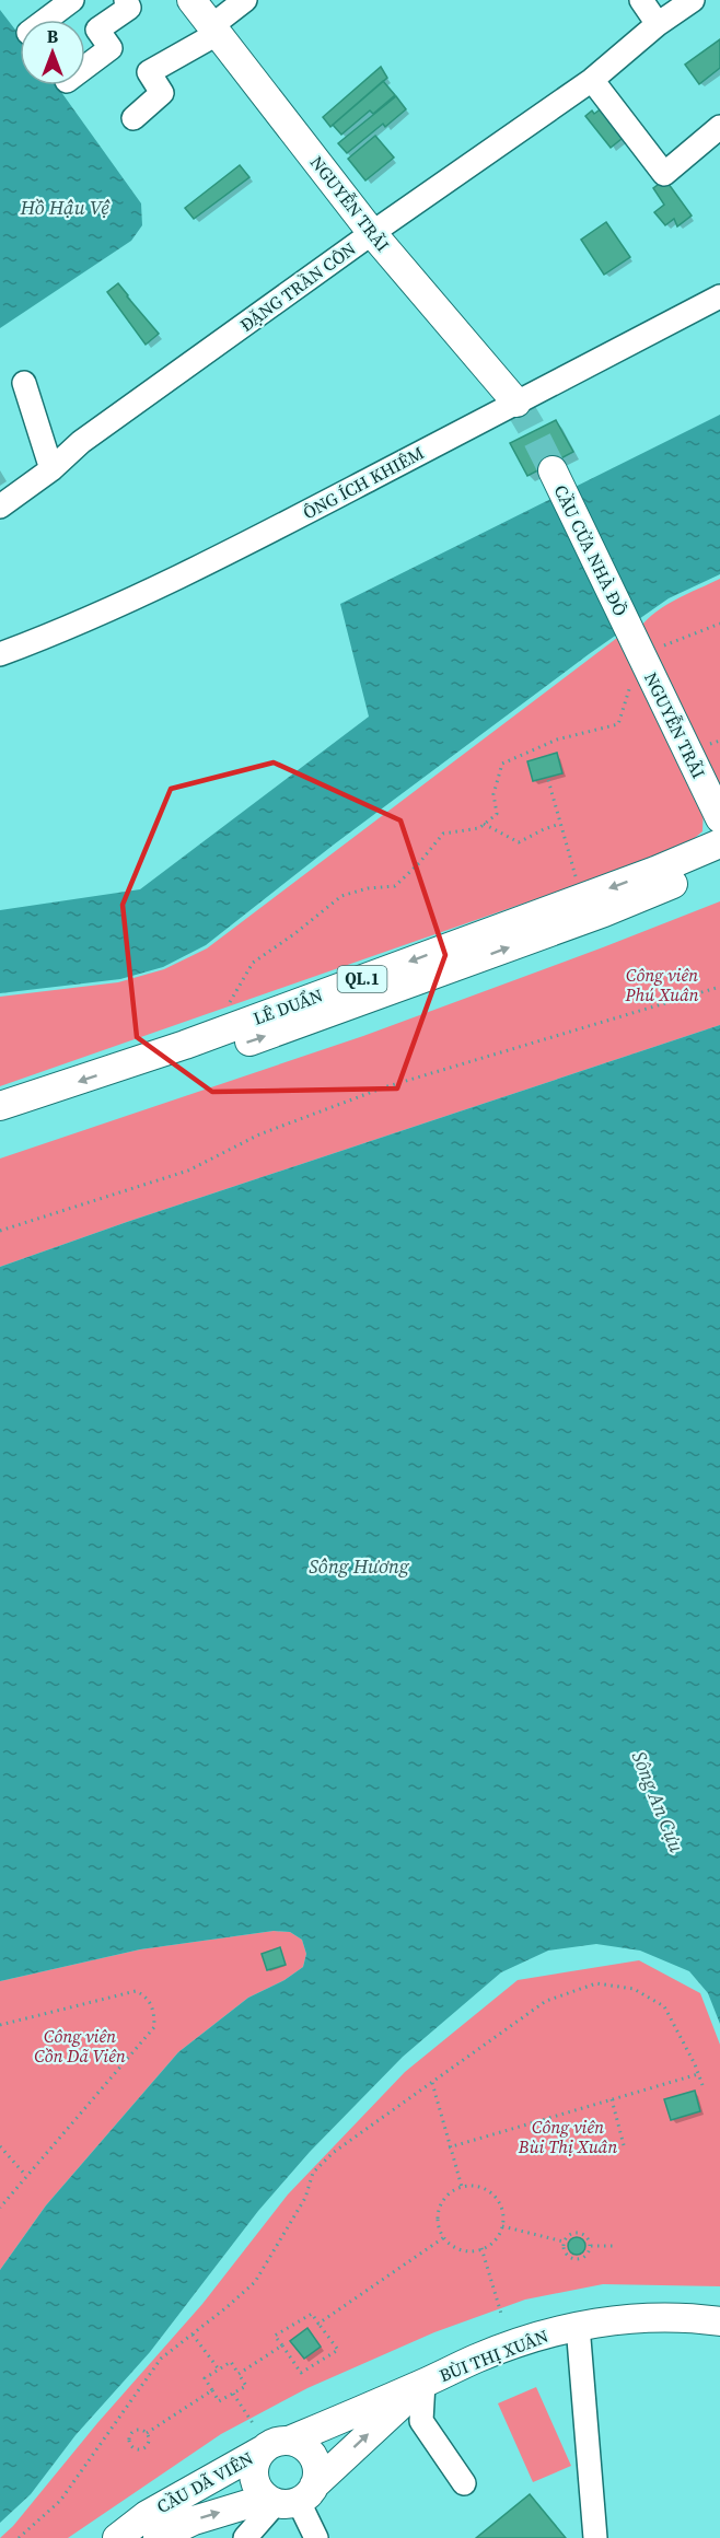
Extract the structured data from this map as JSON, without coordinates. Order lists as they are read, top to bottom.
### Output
{
  "streets": {
    "main road": [
      "NGUYỄN TRÃI",
      "CẦU CỬA NHÀ ĐỒ",
      "QL.1",
      "LÊ DUẨN",
      "BÙI THỊ XUÂN",
      "CẦU DÃ VIÊN"
    ],
    "street": ["ĐẶNG TRẦN CÔN", "ÔNG ÍCH KHIÊM"]
  },
  "crossings": [
    ["NGUYỄN TRÃI", "ĐẶNG TRẦN CÔN"],
    ["NGUYỄN TRÃI", "ÔNG ÍCH KHIÊM"],
    ["NGUYỄN TRÃI", "CẦU CỬA NHÀ ĐỒ"],
    ["BÙI THỊ XUÂN", "CẦU DÃ VIÊN"]
  ],
  "water": ["Hồ Hậu Vệ", "Sông Hương", "Sông An Cựu"],
  "parks": ["Công viên Phú Xuân", "Công viên Cồn Dã Viên", "Công viên Bùi Thị Xuân"],
  "north": "top"
}
